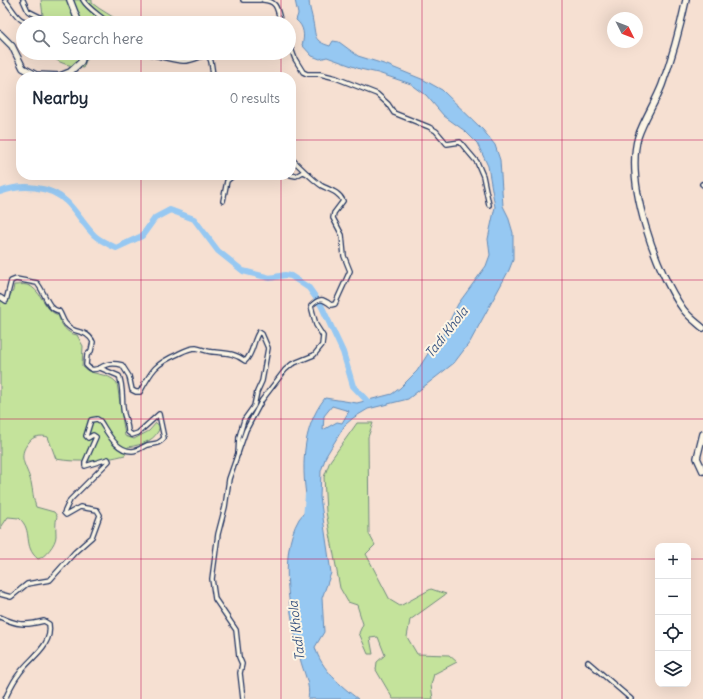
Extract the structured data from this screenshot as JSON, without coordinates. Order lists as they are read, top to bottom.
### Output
{
  "water": ["Tadi Khola"],
  "north": "bottom right",
  "page": {
    "search": "Search here",
    "heading": ["Nearby", "0 results"],
    "map_buttons": ["+", "−"]
  }
}
